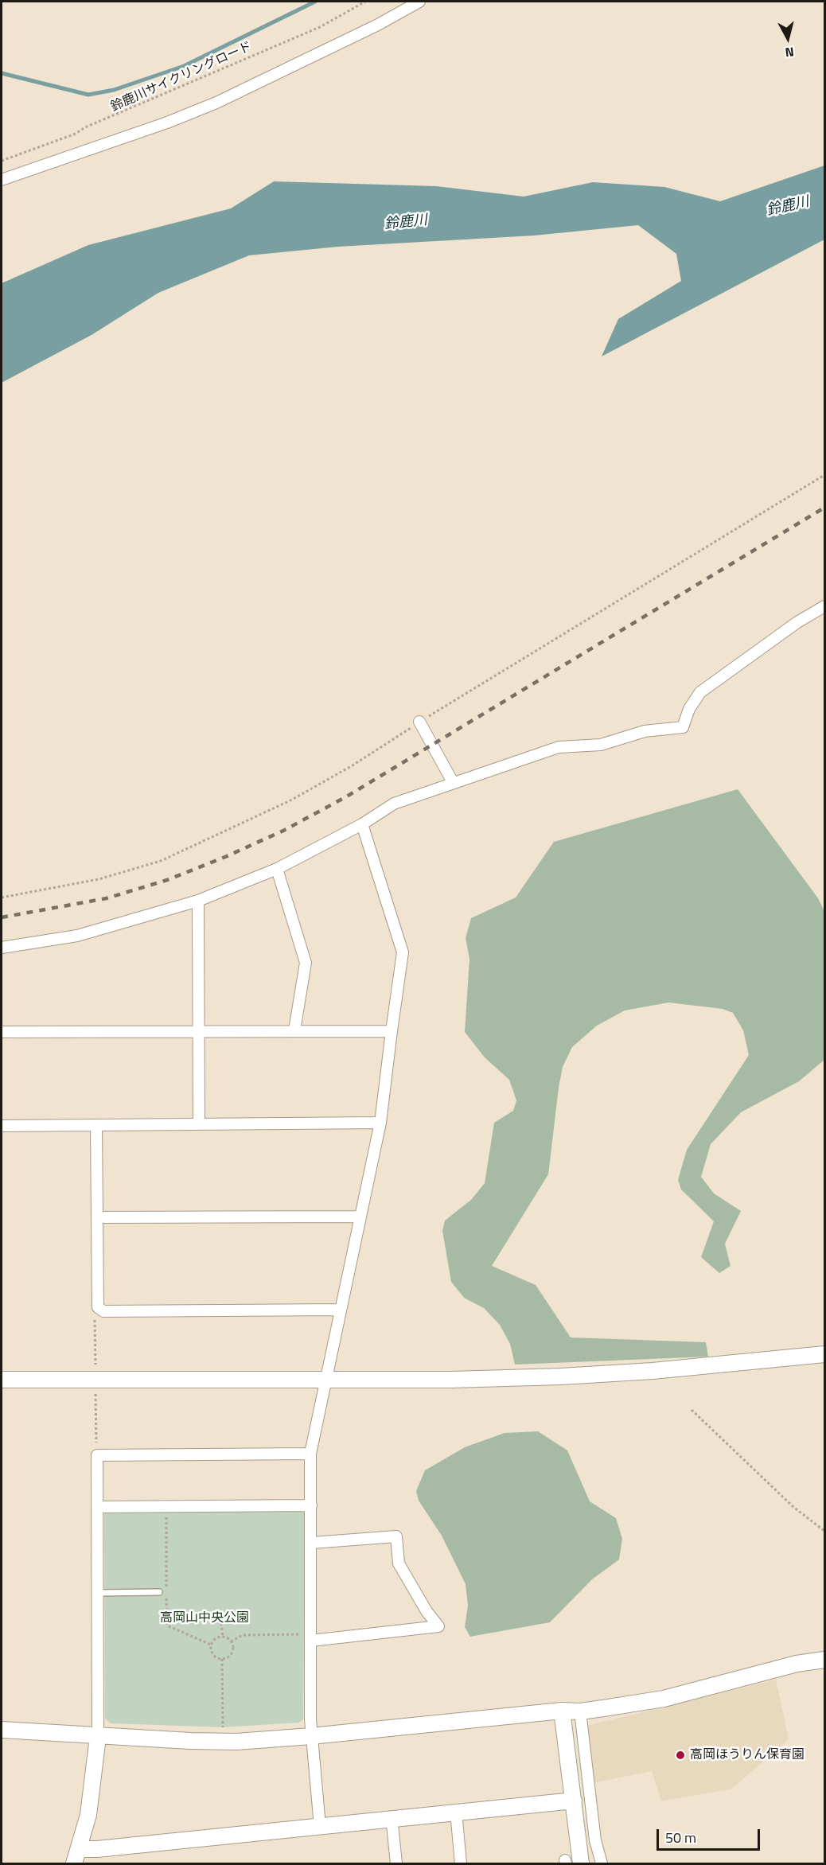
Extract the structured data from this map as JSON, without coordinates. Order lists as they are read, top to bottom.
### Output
{
  "streets": {
    "path": ["鈴鹿川サイクリングロード"]
  },
  "water": ["鈴鹿川"],
  "parks": ["高岡山中央公園"],
  "places": ["高岡ほうりん保育園"],
  "scale_bar": "50 m",
  "north": "bottom"
}
